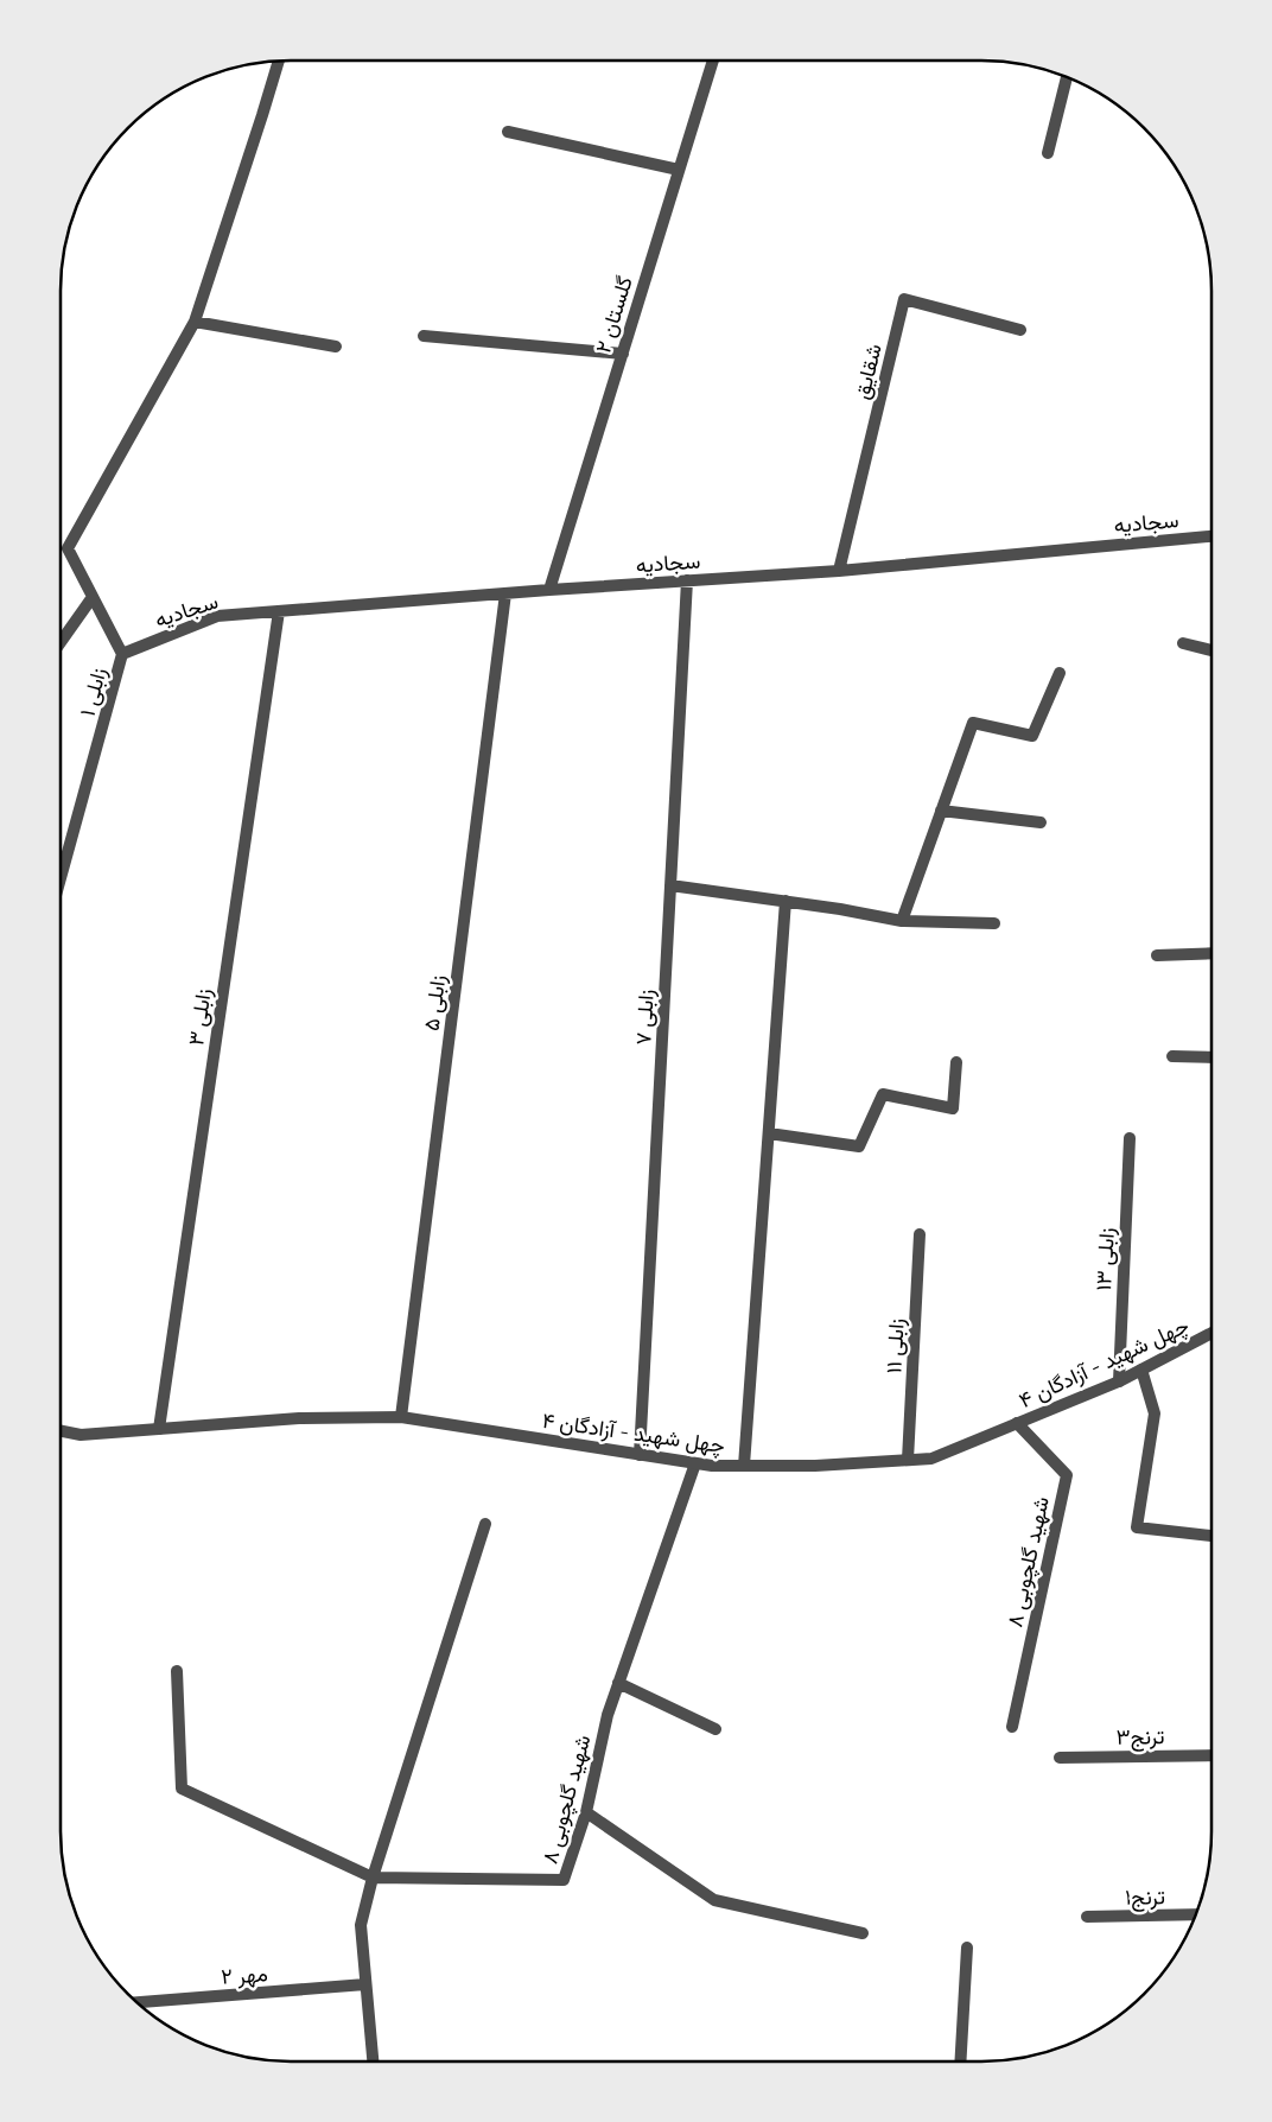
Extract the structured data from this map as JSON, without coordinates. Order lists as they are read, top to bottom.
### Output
{
  "streets": {
    "street": [
      "گلستان ۲",
      "شقایق",
      "سجادیه",
      "زابلی ۱",
      "زابلی ۵",
      "زابلی ۳",
      "زابلی ۷",
      "زابلی ۱۳",
      "زابلی ۱۱",
      "چهل شهید - آزادگان ۴",
      "شهید گلچوبی ۸",
      "ترنج۳",
      "ترنج۱",
      "مهر ۲"
    ]
  },
  "crossings": [
    ["گلستان ۲", "سجادیه"],
    ["شقایق", "سجادیه"],
    ["سجادیه", "زابلی ۱"],
    ["سجادیه", "زابلی ۵"],
    ["سجادیه", "زابلی ۳"],
    ["سجادیه", "زابلی ۷"],
    ["زابلی ۵", "چهل شهید - آزادگان ۴"],
    ["زابلی ۳", "چهل شهید - آزادگان ۴"],
    ["زابلی ۷", "چهل شهید - آزادگان ۴"],
    ["زابلی ۱۳", "چهل شهید - آزادگان ۴"],
    ["زابلی ۱۱", "چهل شهید - آزادگان ۴"],
    ["چهل شهید - آزادگان ۴", "شهید گلچوبی ۸"]
  ]
}
